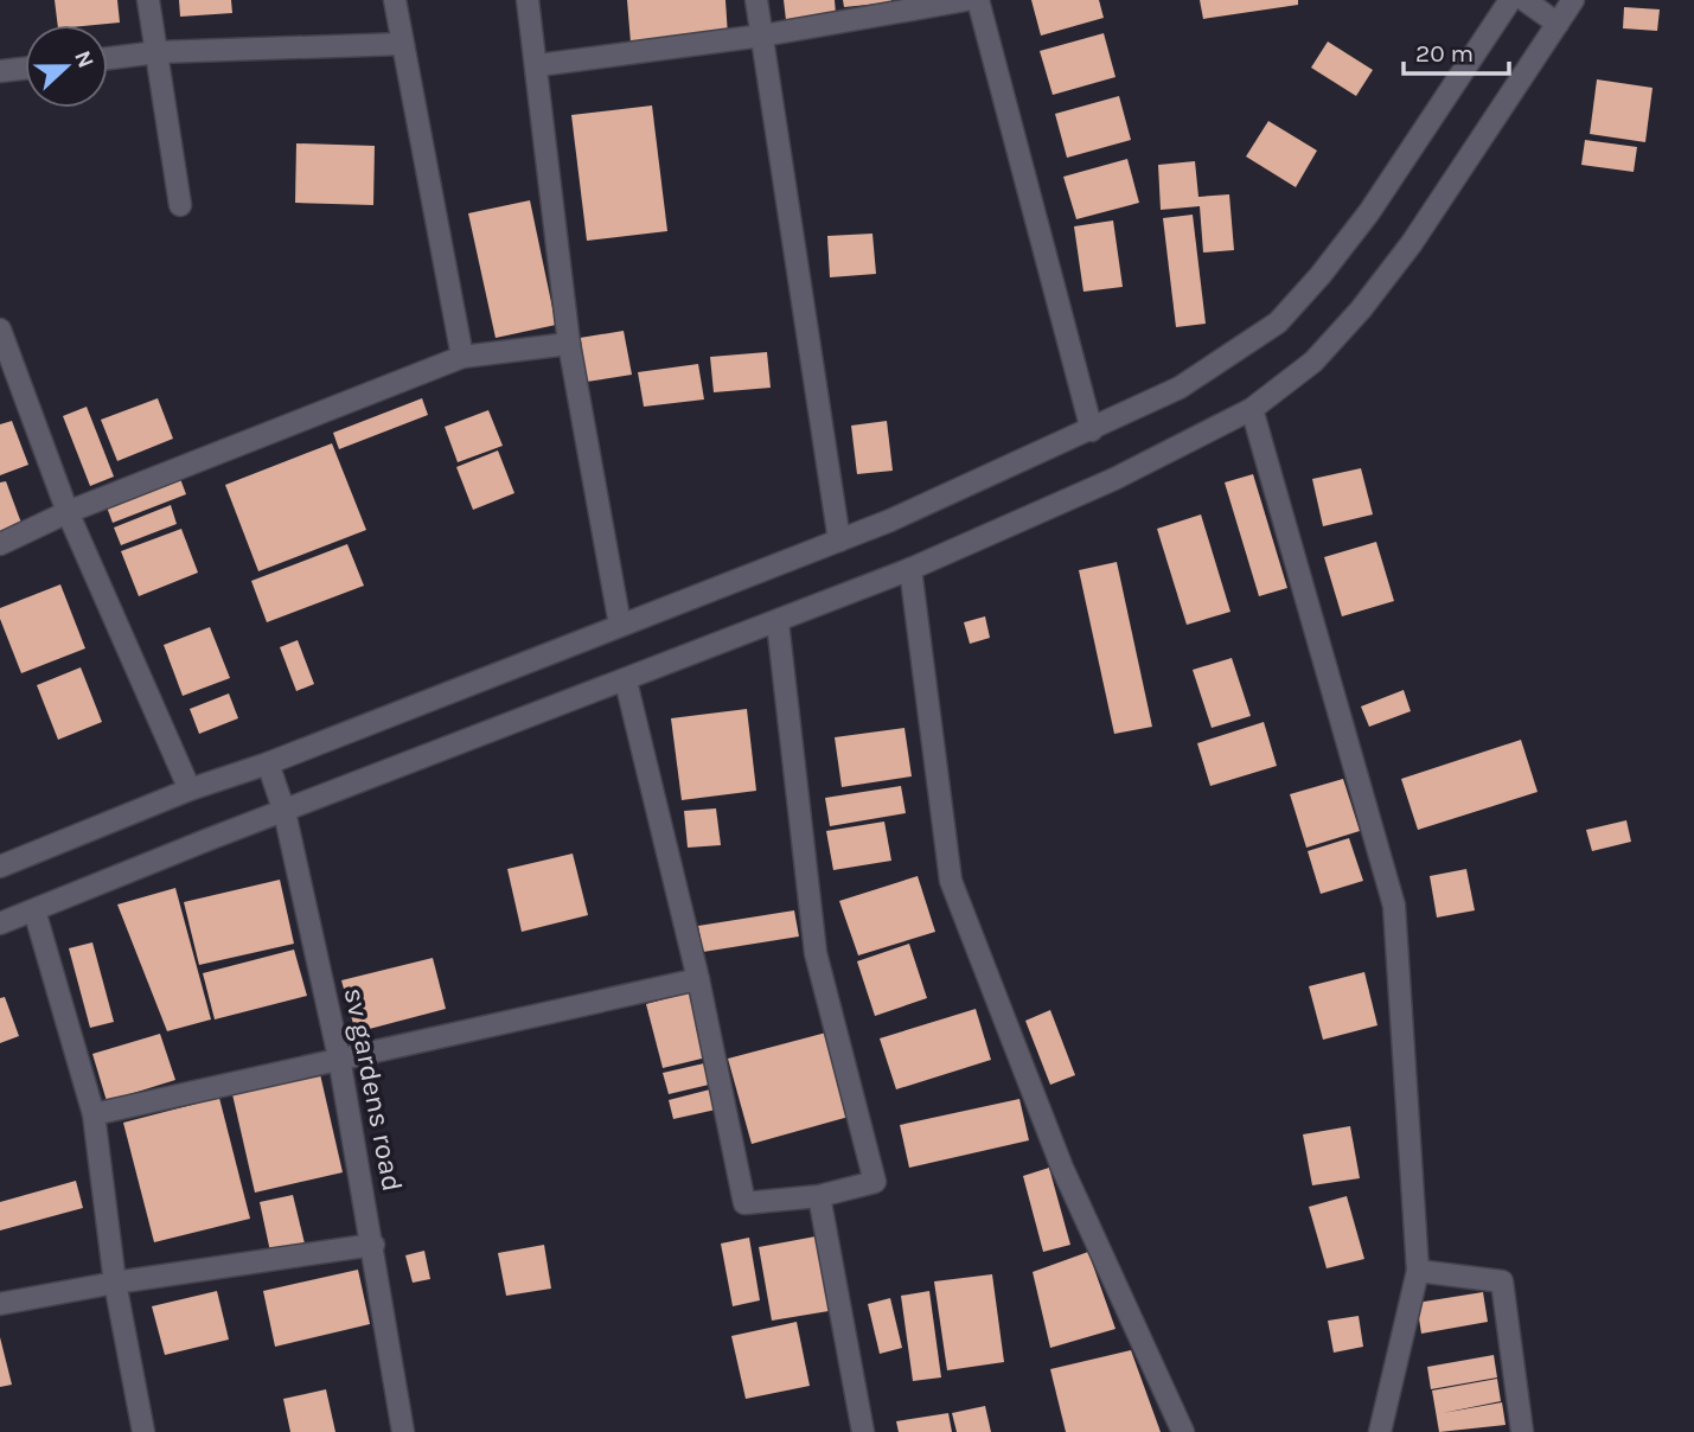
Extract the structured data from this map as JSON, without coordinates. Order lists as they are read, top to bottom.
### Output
{
  "streets": {
    "street": ["sv gardens road"]
  },
  "scale_bar": "20 m",
  "north": "right"
}
